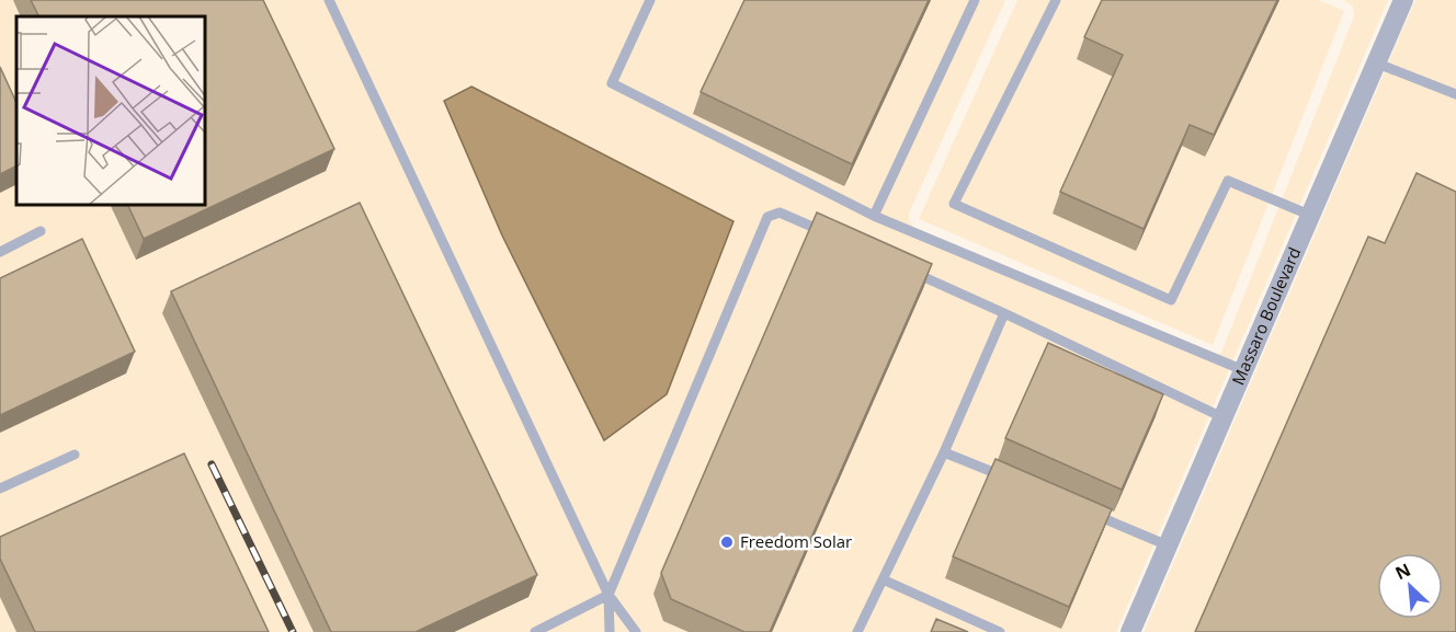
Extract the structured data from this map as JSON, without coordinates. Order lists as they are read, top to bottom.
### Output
{
  "streets": {
    "street": ["Massaro Boulevard"]
  },
  "places": ["Freedom Solar"],
  "north": "top left"
}
